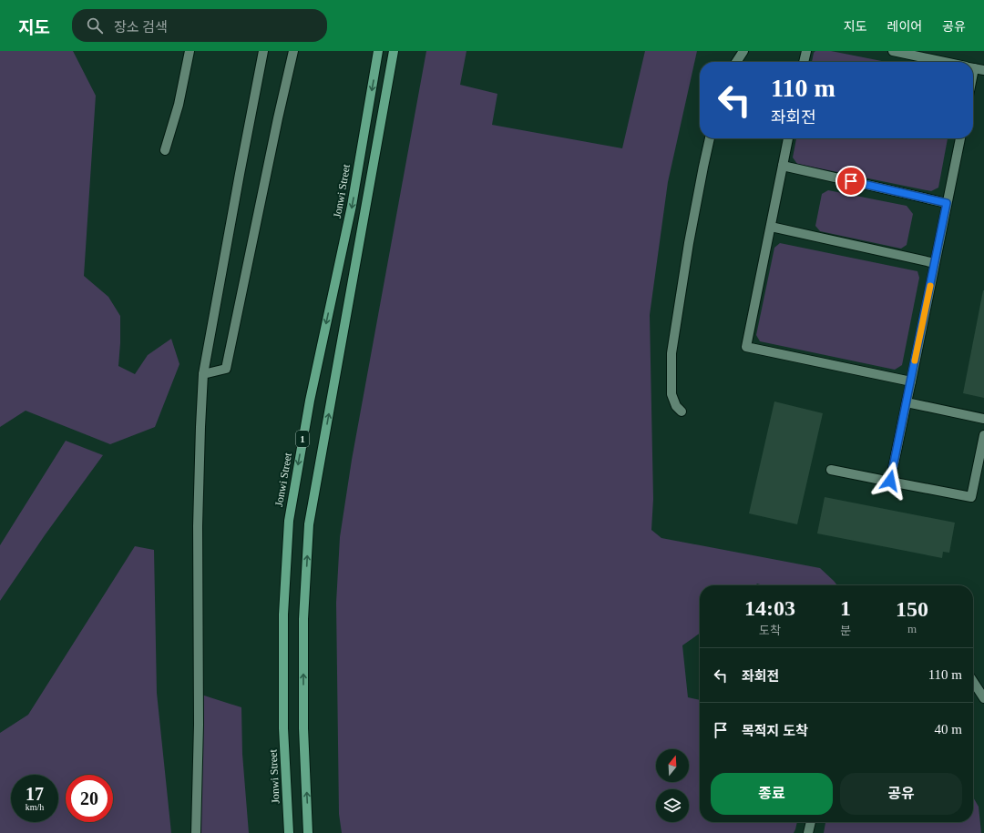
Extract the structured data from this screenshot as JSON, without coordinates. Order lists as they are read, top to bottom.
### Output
{
  "streets": {
    "main road": ["Jonwi Street", "1"]
  },
  "north": "top",
  "page": {
    "header": "지도",
    "search": "장소 검색",
    "nav": ["지도", "레이어", "공유"],
    "turn": ["110 m", "좌회전"],
    "eta": [
      "14:03",
      "도착",
      "1",
      "분",
      "150",
      "m"
    ],
    "list": [
      {
        "name": "좌회전",
        "value": "110 m"
      },
      {
        "name": "목적지 도착",
        "value": "40 m"
      }
    ],
    "buttons": ["종료", "공유"],
    "speed": "17 km/h",
    "limit": "20"
  }
}
